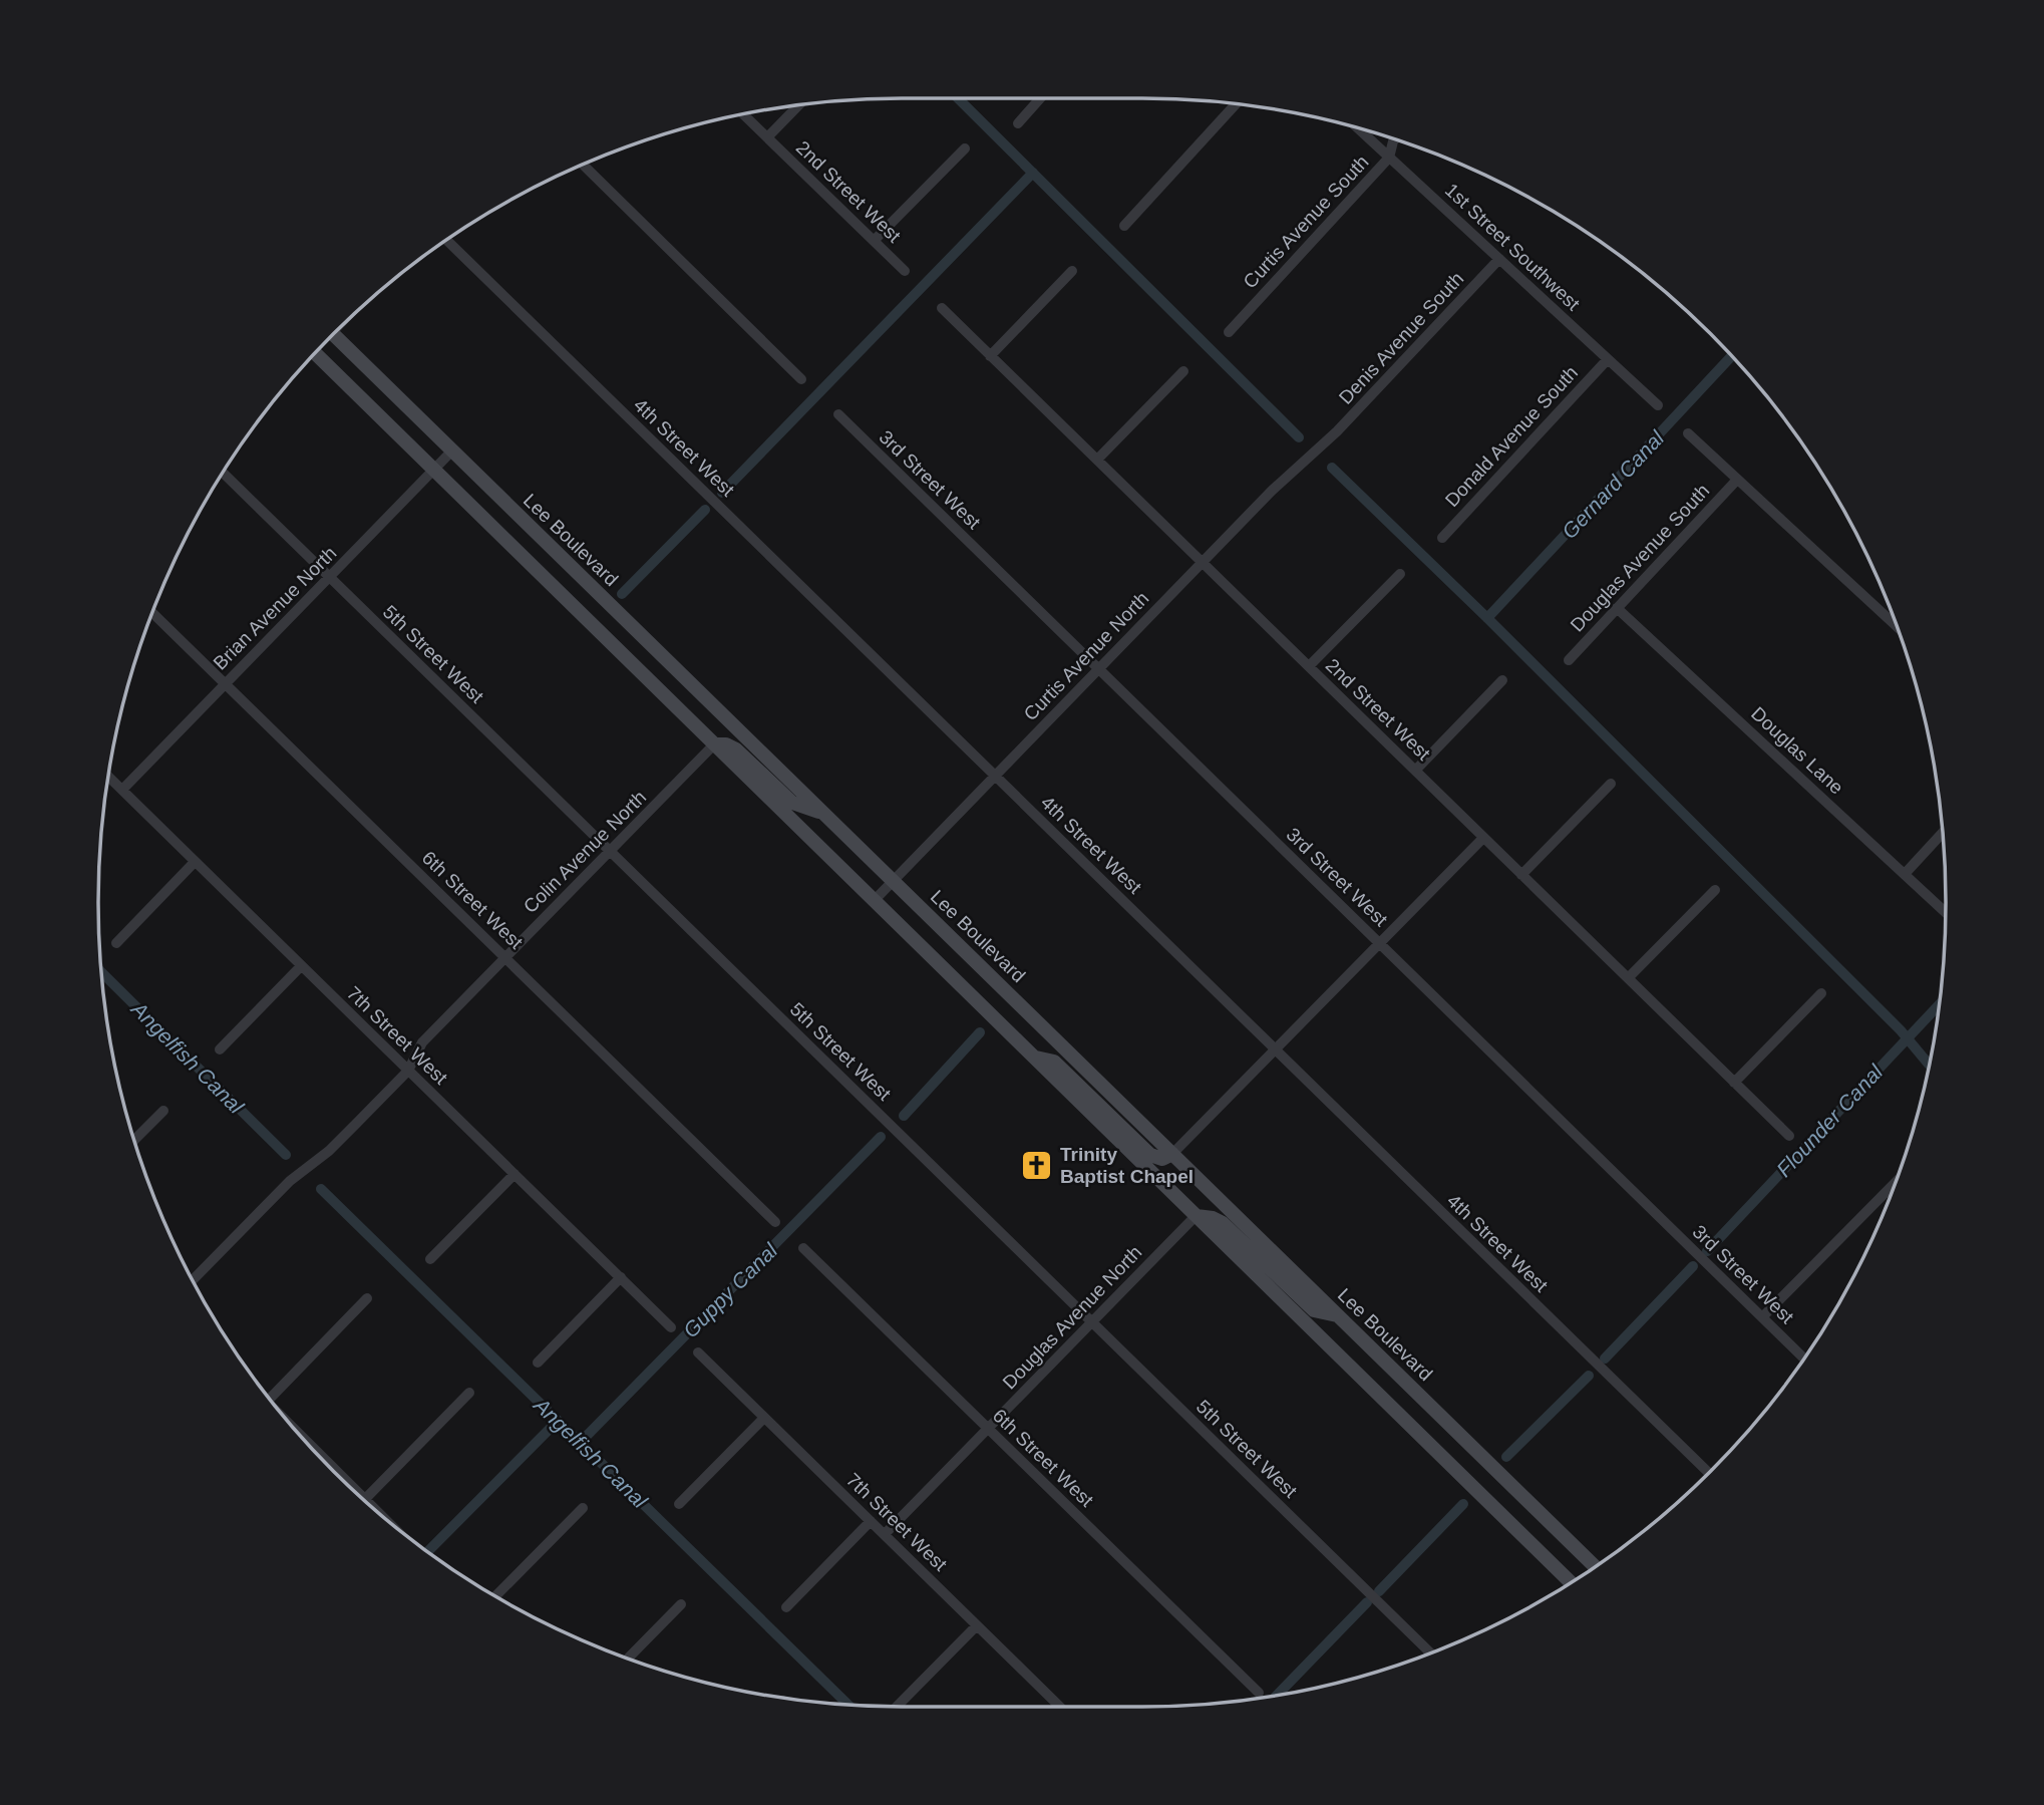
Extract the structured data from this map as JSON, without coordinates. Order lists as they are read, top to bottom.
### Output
{
  "streets": {
    "main road": ["Lee Boulevard"],
    "street": [
      "2nd Street West",
      "Curtis Avenue South",
      "1st Street Southwest",
      "Denis Avenue South",
      "Donald Avenue South",
      "4th Street West",
      "3rd Street West",
      "Douglas Avenue South",
      "Brian Avenue North",
      "5th Street West",
      "Curtis Avenue North",
      "Douglas Lane",
      "Colin Avenue North",
      "6th Street West",
      "7th Street West",
      "Douglas Avenue North"
    ]
  },
  "crossings": [
    ["2nd Street West", "Curtis Avenue North"],
    ["Curtis Avenue South", "1st Street Southwest"],
    ["1st Street Southwest", "Denis Avenue South"],
    ["1st Street Southwest", "Donald Avenue South"],
    ["Denis Avenue South", "Curtis Avenue North"],
    ["4th Street West", "Curtis Avenue North"],
    ["3rd Street West", "Curtis Avenue North"],
    ["Lee Boulevard", "Brian Avenue North"],
    ["Lee Boulevard", "Curtis Avenue North"],
    ["Douglas Avenue South", "Douglas Lane"],
    ["Brian Avenue North", "5th Street West"],
    ["Brian Avenue North", "6th Street West"],
    ["Brian Avenue North", "7th Street West"],
    ["5th Street West", "Colin Avenue North"],
    ["5th Street West", "Douglas Avenue North"],
    ["Colin Avenue North", "6th Street West"],
    ["Colin Avenue North", "7th Street West"],
    ["6th Street West", "Douglas Avenue North"],
    ["7th Street West", "Douglas Avenue North"]
  ],
  "water": [
    "Gernard Canal",
    "Angelfish Canal",
    "Flounder Canal",
    "Guppy Canal"
  ],
  "places": {
    "church": ["Trinity Baptist Chapel"]
  }
}
